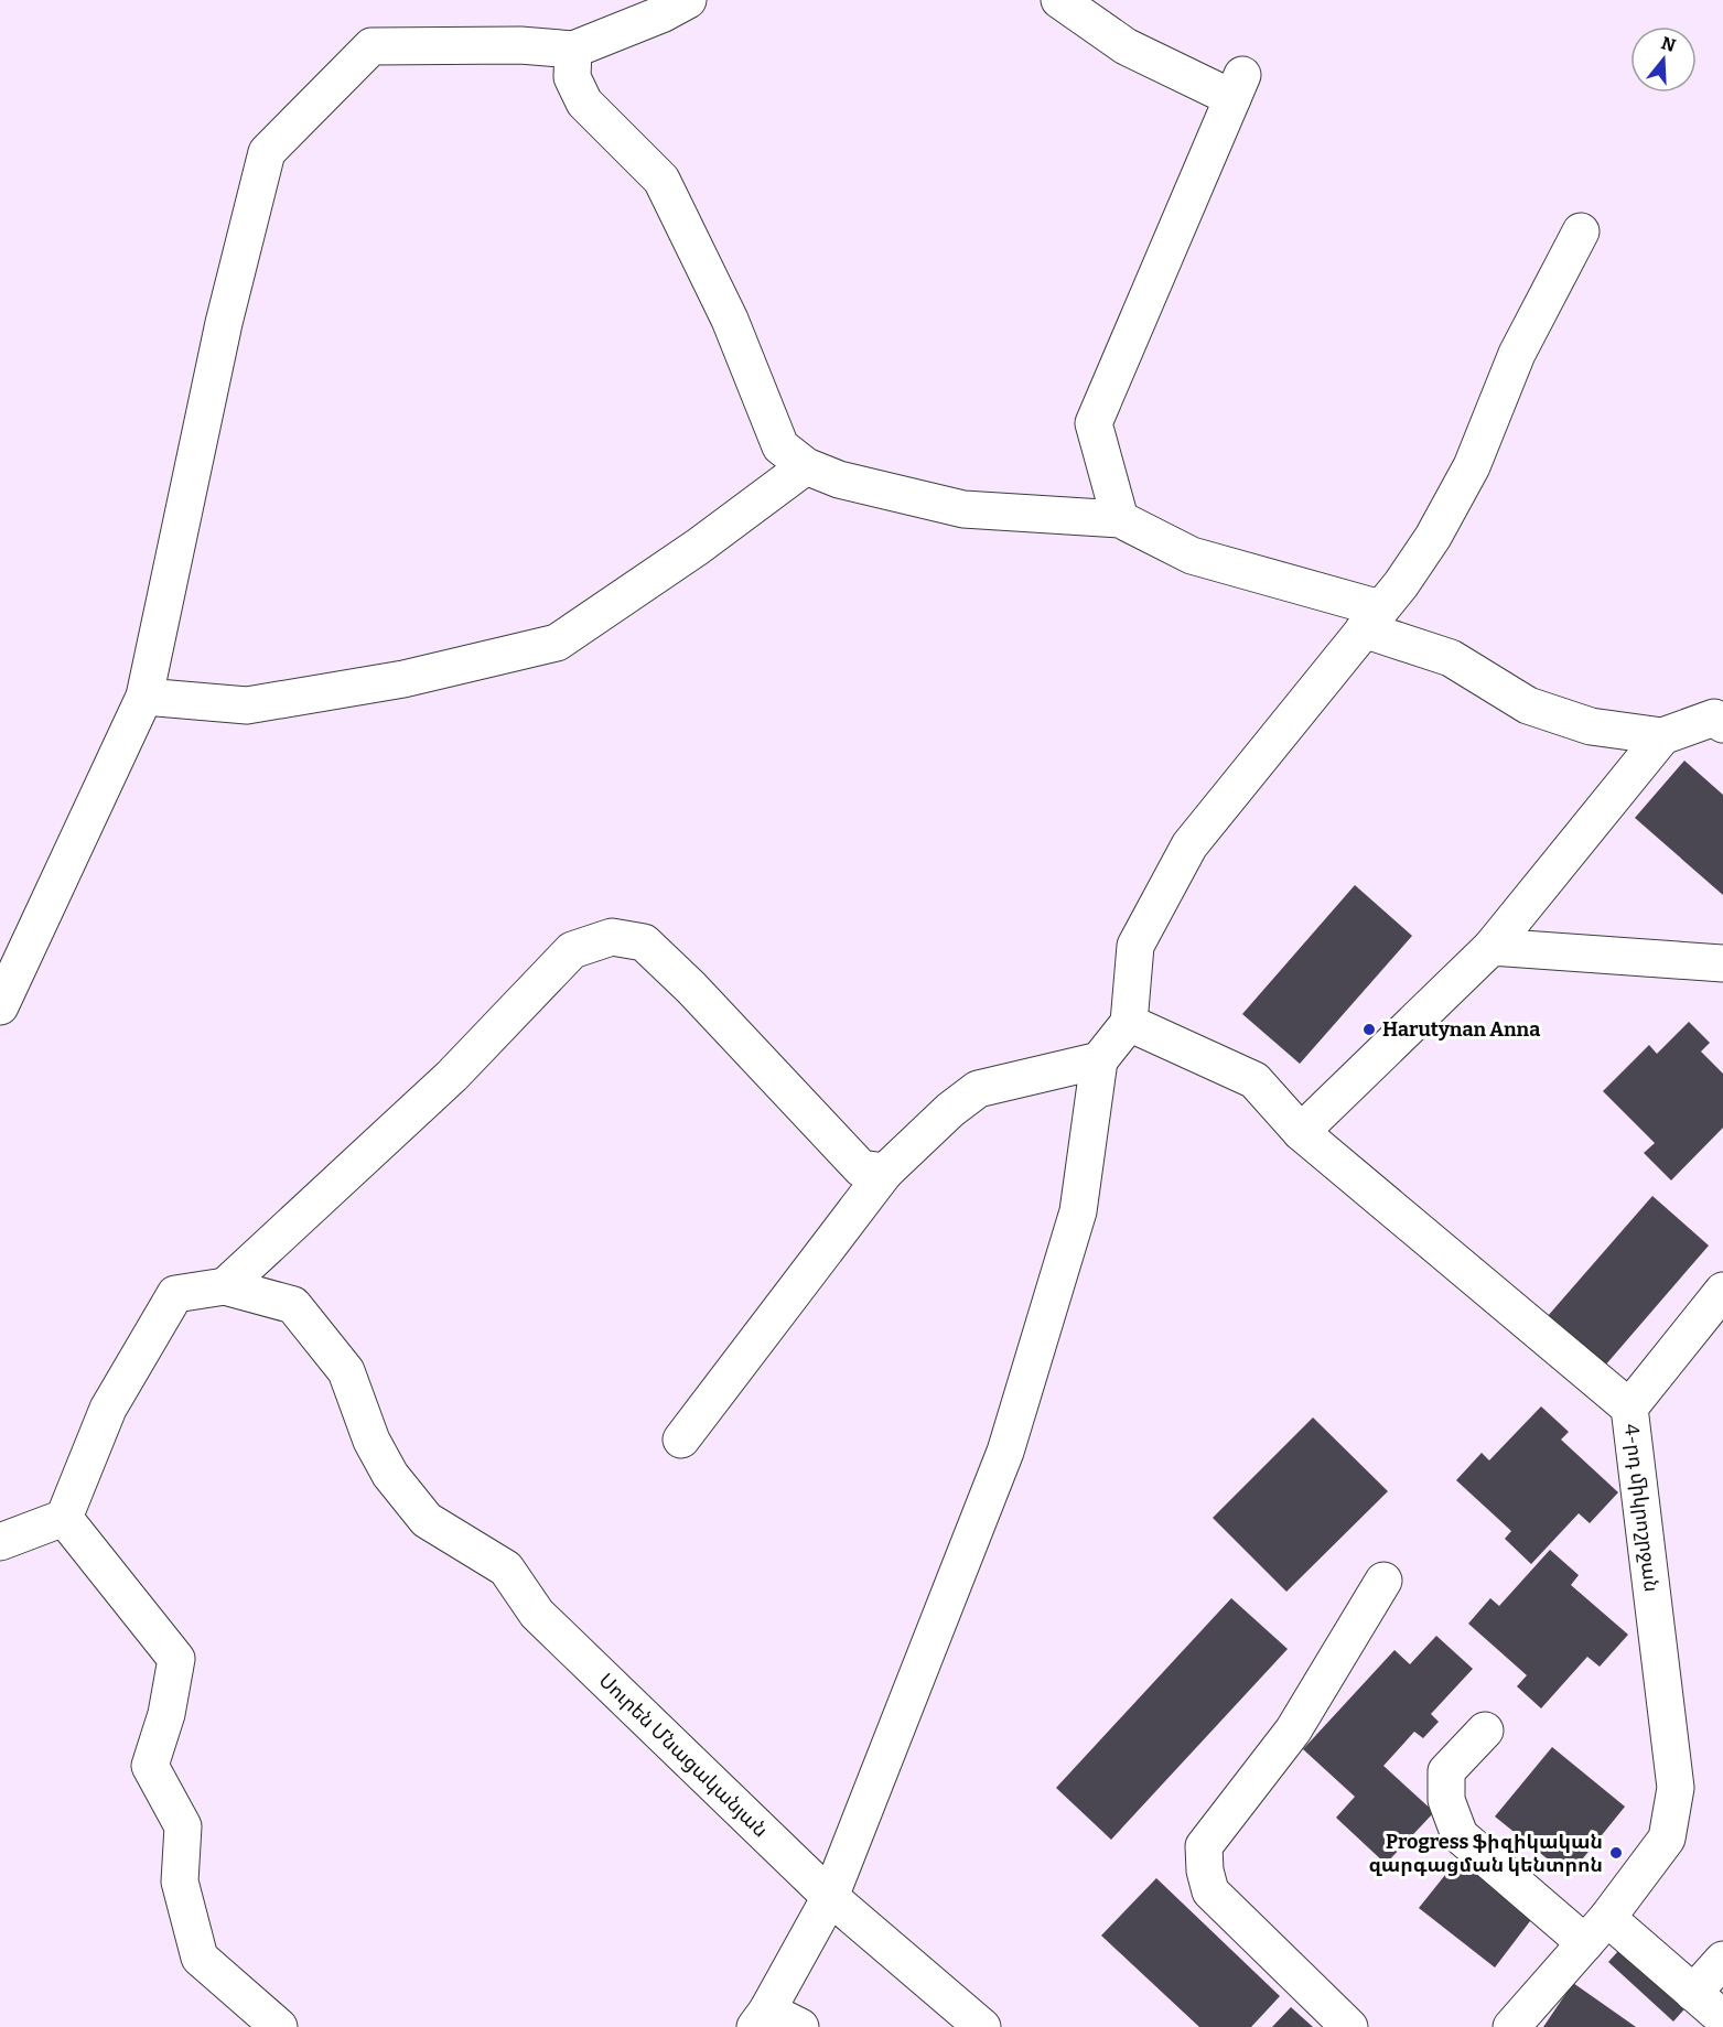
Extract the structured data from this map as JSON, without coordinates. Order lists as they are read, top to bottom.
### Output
{
  "streets": {
    "street": ["4-րդ միկրոշրջան", "Սուրեն Մնացականյան"]
  },
  "places": ["Harutynan Anna", "Progress ֆիզիկական զարգացման կենտրոն"],
  "north": "top"
}
